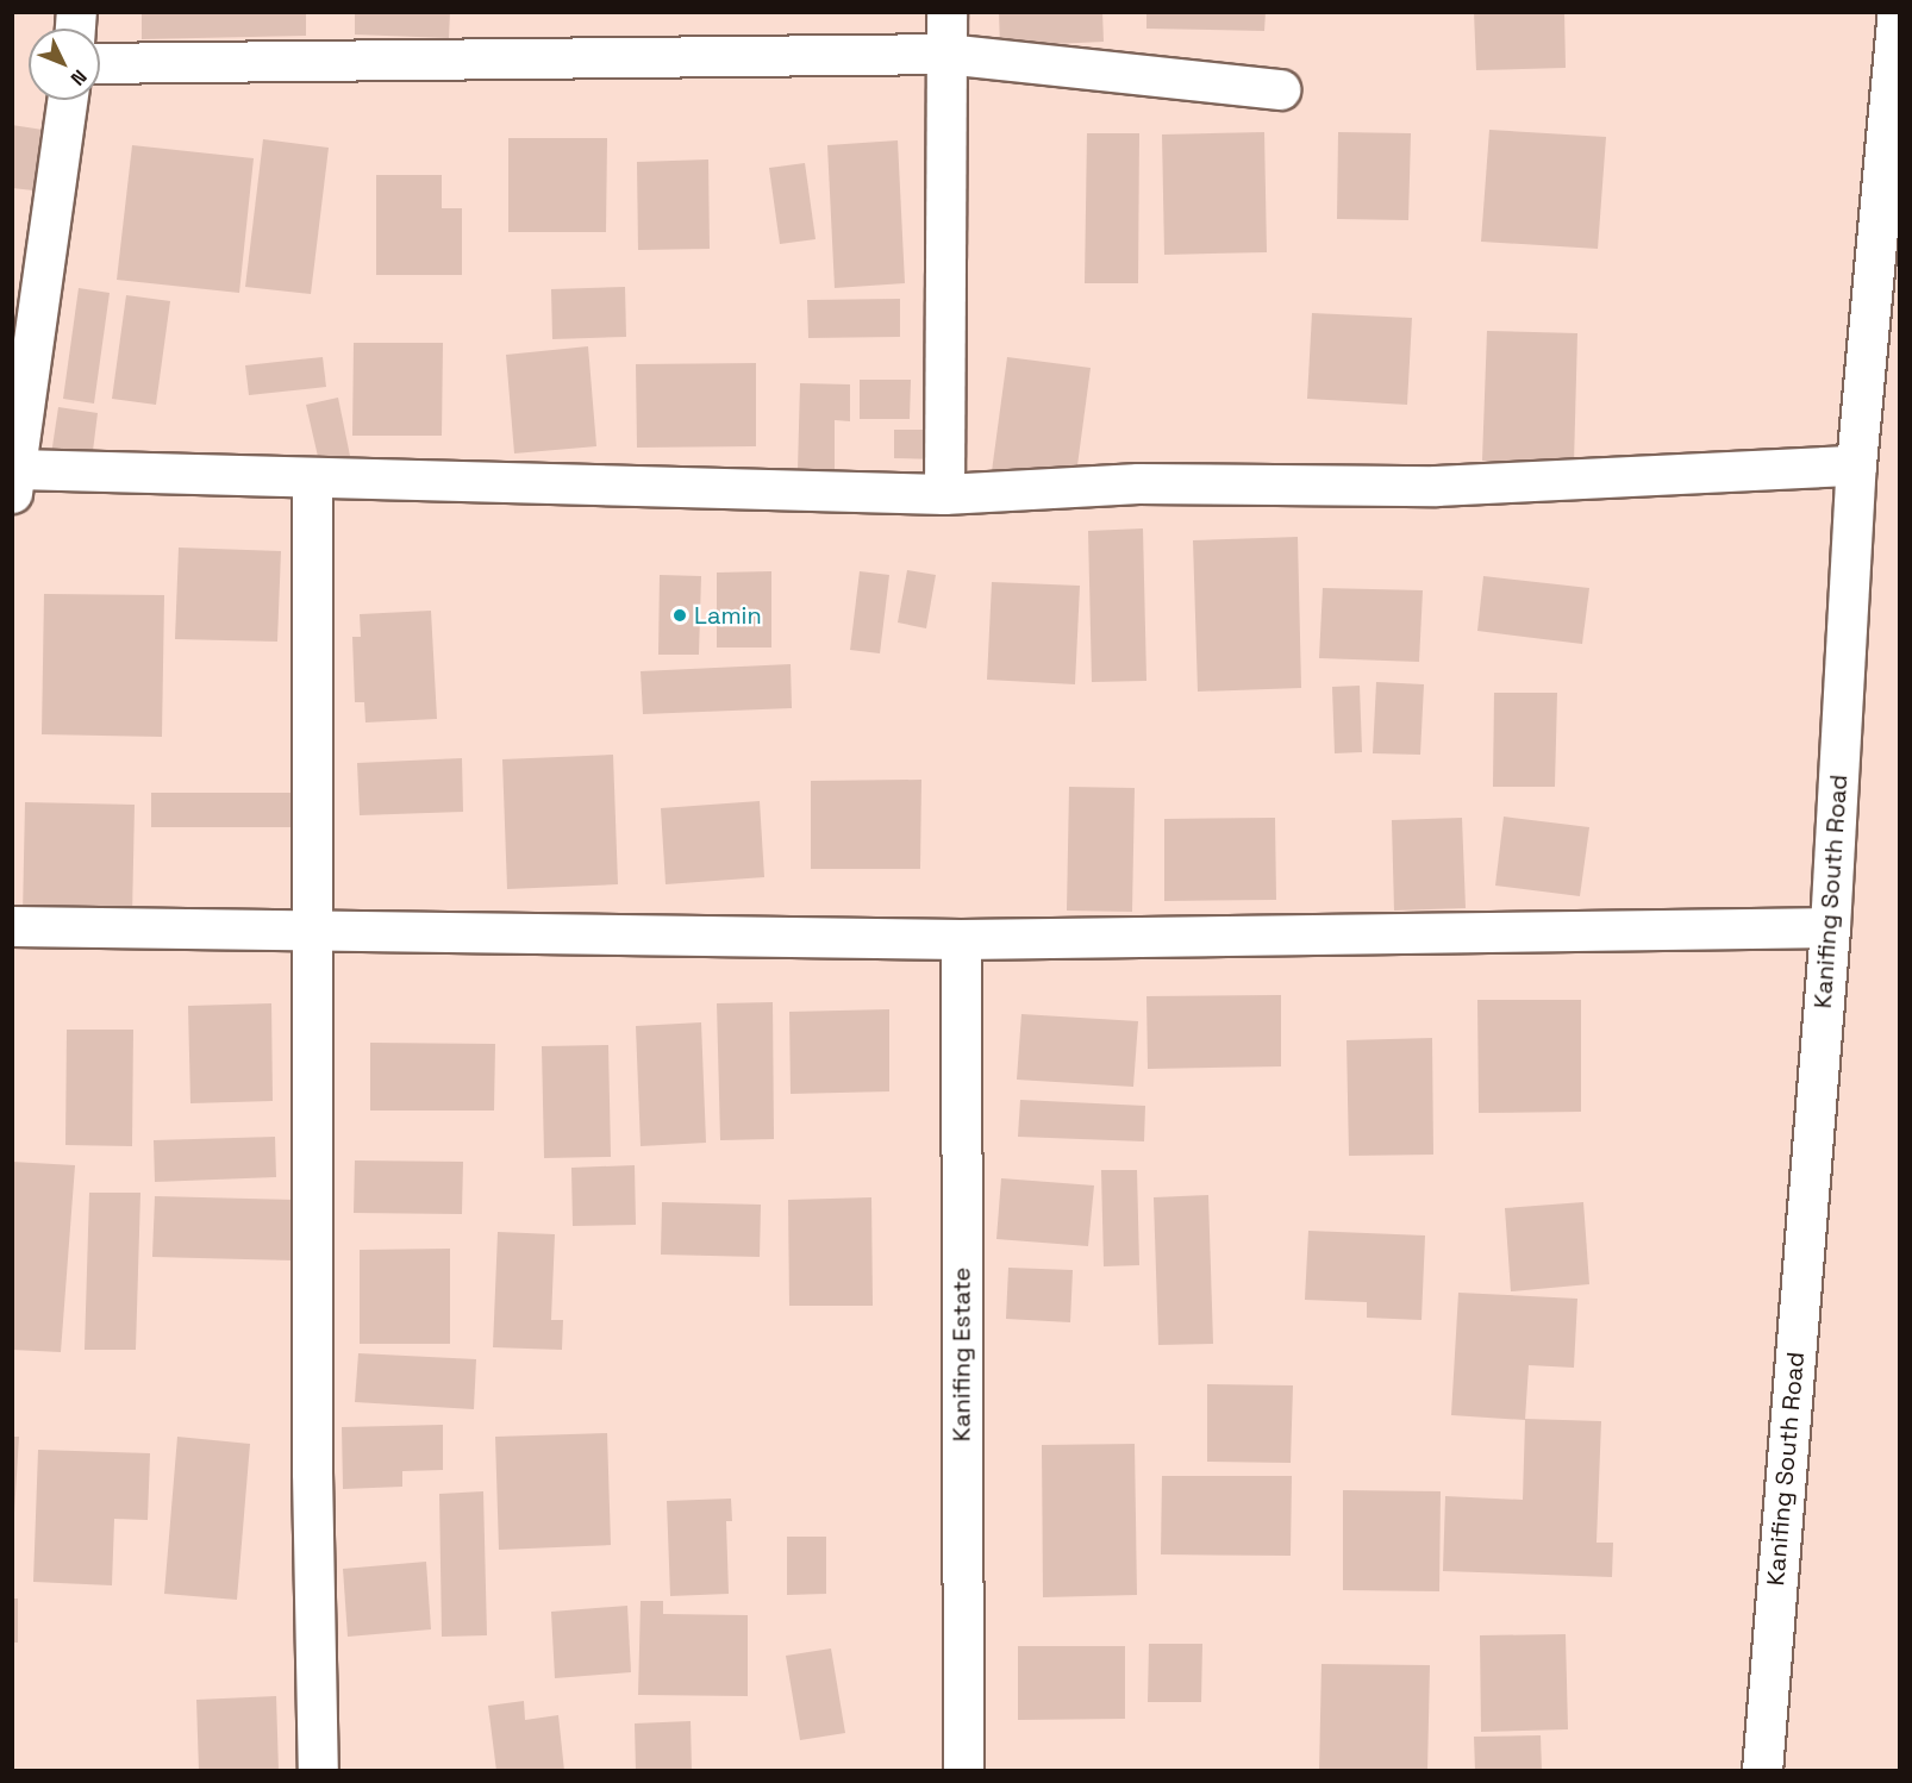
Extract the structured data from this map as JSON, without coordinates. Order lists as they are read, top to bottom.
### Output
{
  "streets": {
    "street": ["Kanifing South Road", "Kanifing Estate"]
  },
  "places": ["Lamin"],
  "north": "bottom right"
}
